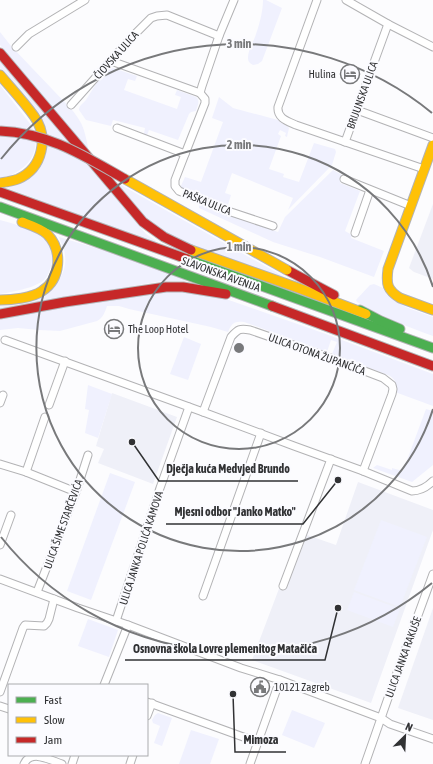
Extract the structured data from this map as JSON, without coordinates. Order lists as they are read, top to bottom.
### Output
{
  "streets": {
    "main road": ["SLAVONSKA AVENIJA"],
    "street": [
      "ČIOVSKA ULICA",
      "BRIJUNSKA ULICA",
      "PAŠKA ULICA",
      "ULICA OTONA ŽUPANČIČA",
      "ULICA ŠIME STARČEVIĆA",
      "ULICA JANKA POLIĆA KAMOVA",
      "ULICA JANKA RAKUŠE"
    ]
  },
  "crossings": [
    ["ČIOVSKA ULICA", "PAŠKA ULICA"]
  ],
  "places": {
    "hotel": ["Hulina", "The Loop Hotel"],
    "other": [
      "Dječja kuća Medvjed Brundo",
      "Mjesni odbor \"Janko Matko\"",
      "Osnovna škola Lovre plemenitog Matačića",
      "Mimoza"
    ],
    "public building": ["10121 Zagreb"]
  },
  "legend": ["Fast", "Slow", "Jam"],
  "north": "top right",
  "rings": ["3 min", "2 min", "1 min"]
}
